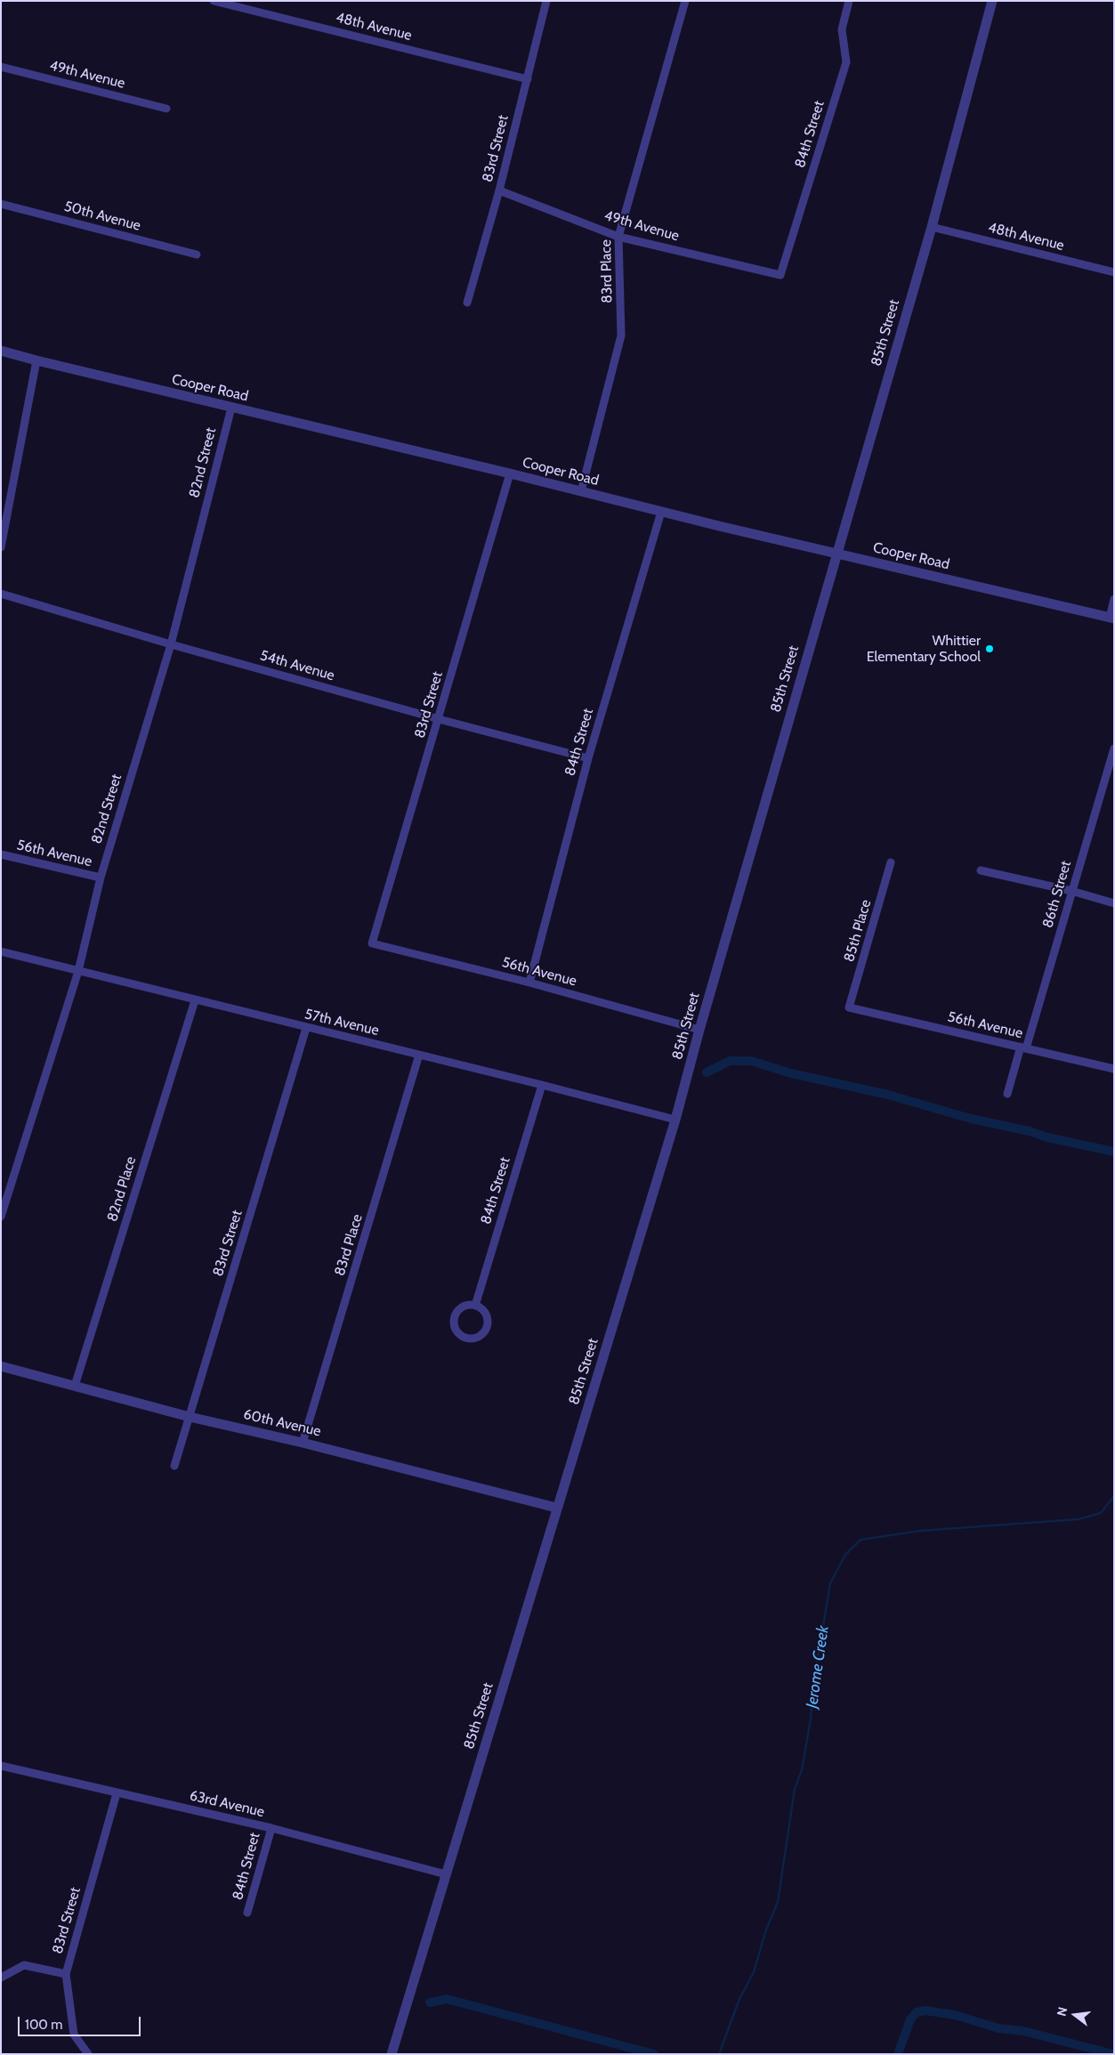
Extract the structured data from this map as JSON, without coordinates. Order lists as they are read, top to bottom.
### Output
{
  "streets": {
    "street": [
      "48th Avenue",
      "49th Avenue",
      "84th Street",
      "83rd Street",
      "50th Avenue",
      "83rd Place",
      "85th Street",
      "Cooper Road",
      "82nd Street",
      "54th Avenue",
      "56th Avenue",
      "86th Street",
      "85th Place",
      "57th Avenue",
      "82nd Place",
      "60th Avenue",
      "63rd Avenue"
    ]
  },
  "crossings": [
    ["48th Avenue", "83rd Street"],
    ["48th Avenue", "85th Street"],
    ["49th Avenue", "84th Street"],
    ["49th Avenue", "83rd Street"],
    ["49th Avenue", "83rd Place"],
    ["84th Street", "Cooper Road"],
    ["84th Street", "54th Avenue"],
    ["84th Street", "56th Avenue"],
    ["84th Street", "57th Avenue"],
    ["84th Street", "63rd Avenue"],
    ["83rd Street", "Cooper Road"],
    ["83rd Street", "54th Avenue"],
    ["83rd Street", "56th Avenue"],
    ["83rd Street", "57th Avenue"],
    ["83rd Street", "60th Avenue"],
    ["83rd Street", "63rd Avenue"],
    ["83rd Place", "Cooper Road"],
    ["83rd Place", "57th Avenue"],
    ["83rd Place", "60th Avenue"],
    ["85th Street", "Cooper Road"],
    ["85th Street", "56th Avenue"],
    ["85th Street", "57th Avenue"],
    ["85th Street", "60th Avenue"],
    ["85th Street", "63rd Avenue"],
    ["Cooper Road", "82nd Street"],
    ["82nd Street", "54th Avenue"],
    ["82nd Street", "56th Avenue"],
    ["82nd Street", "57th Avenue"],
    ["56th Avenue", "86th Street"],
    ["56th Avenue", "85th Place"],
    ["57th Avenue", "82nd Place"],
    ["82nd Place", "60th Avenue"]
  ],
  "water": ["Jerome Creek"],
  "places": ["Whittier Elementary School"],
  "scale_bar": "100 m",
  "north": "left"
}
